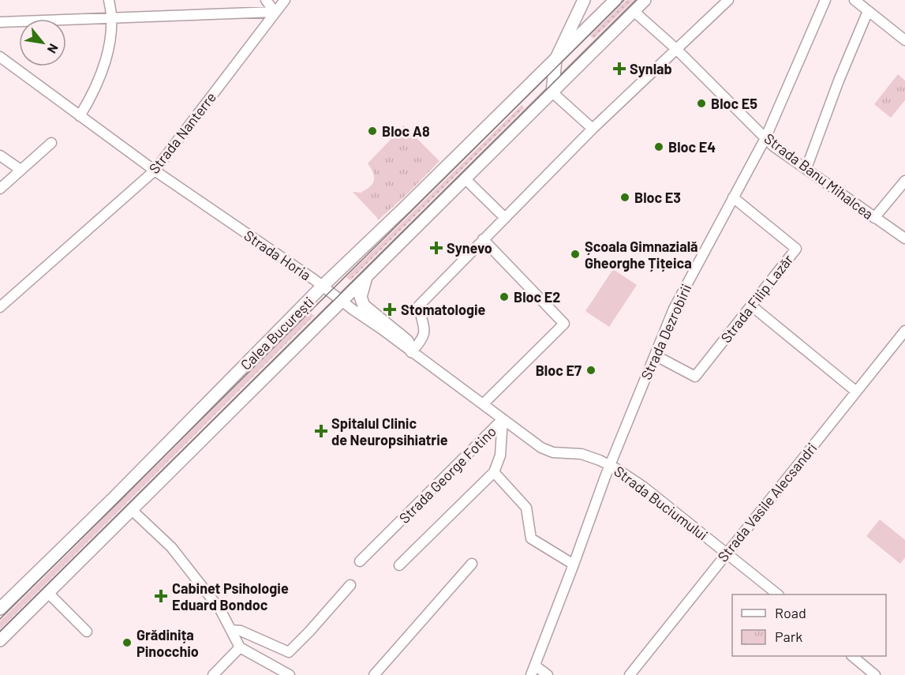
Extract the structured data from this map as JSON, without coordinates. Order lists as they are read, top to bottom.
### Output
{
  "streets": {
    "main road": ["Calea București"],
    "street": [
      "Strada Nanterre",
      "Strada Banu Mihalcea",
      "Strada Horia",
      "Strada Filip Lazăr",
      "Strada Dezrobirii",
      "Strada George Fotino",
      "Strada Vasile Alecsandri",
      "Strada Buciumului"
    ]
  },
  "crossings": [
    ["Strada Nanterre", "Strada Horia"],
    ["Strada Banu Mihalcea", "Strada Dezrobirii"],
    ["Strada Banu Mihalcea", "Calea București"],
    ["Strada Horia", "Strada Dezrobirii"],
    ["Strada Horia", "Calea București"],
    ["Strada Horia", "Strada George Fotino"],
    ["Strada Horia", "Strada Buciumului"],
    ["Strada Filip Lazăr", "Strada Dezrobirii"],
    ["Strada Dezrobirii", "Strada Buciumului"],
    ["Strada Vasile Alecsandri", "Strada Buciumului"]
  ],
  "places": {
    "health": [
      "Synlab",
      "Synevo",
      "Stomatologie",
      "Spitalul Clinic de Neuropsihiatrie",
      "Cabinet Psihologie Eduard Bondoc"
    ],
    "other": [
      "Bloc E5",
      "Bloc A8",
      "Bloc E4",
      "Bloc E3",
      "Școala Gimnazială Gheorghe Țițeica",
      "Bloc E2",
      "Bloc E7",
      "Grădinița Pinocchio"
    ]
  },
  "legend": ["Road", "Park"],
  "north": "bottom right"
}
